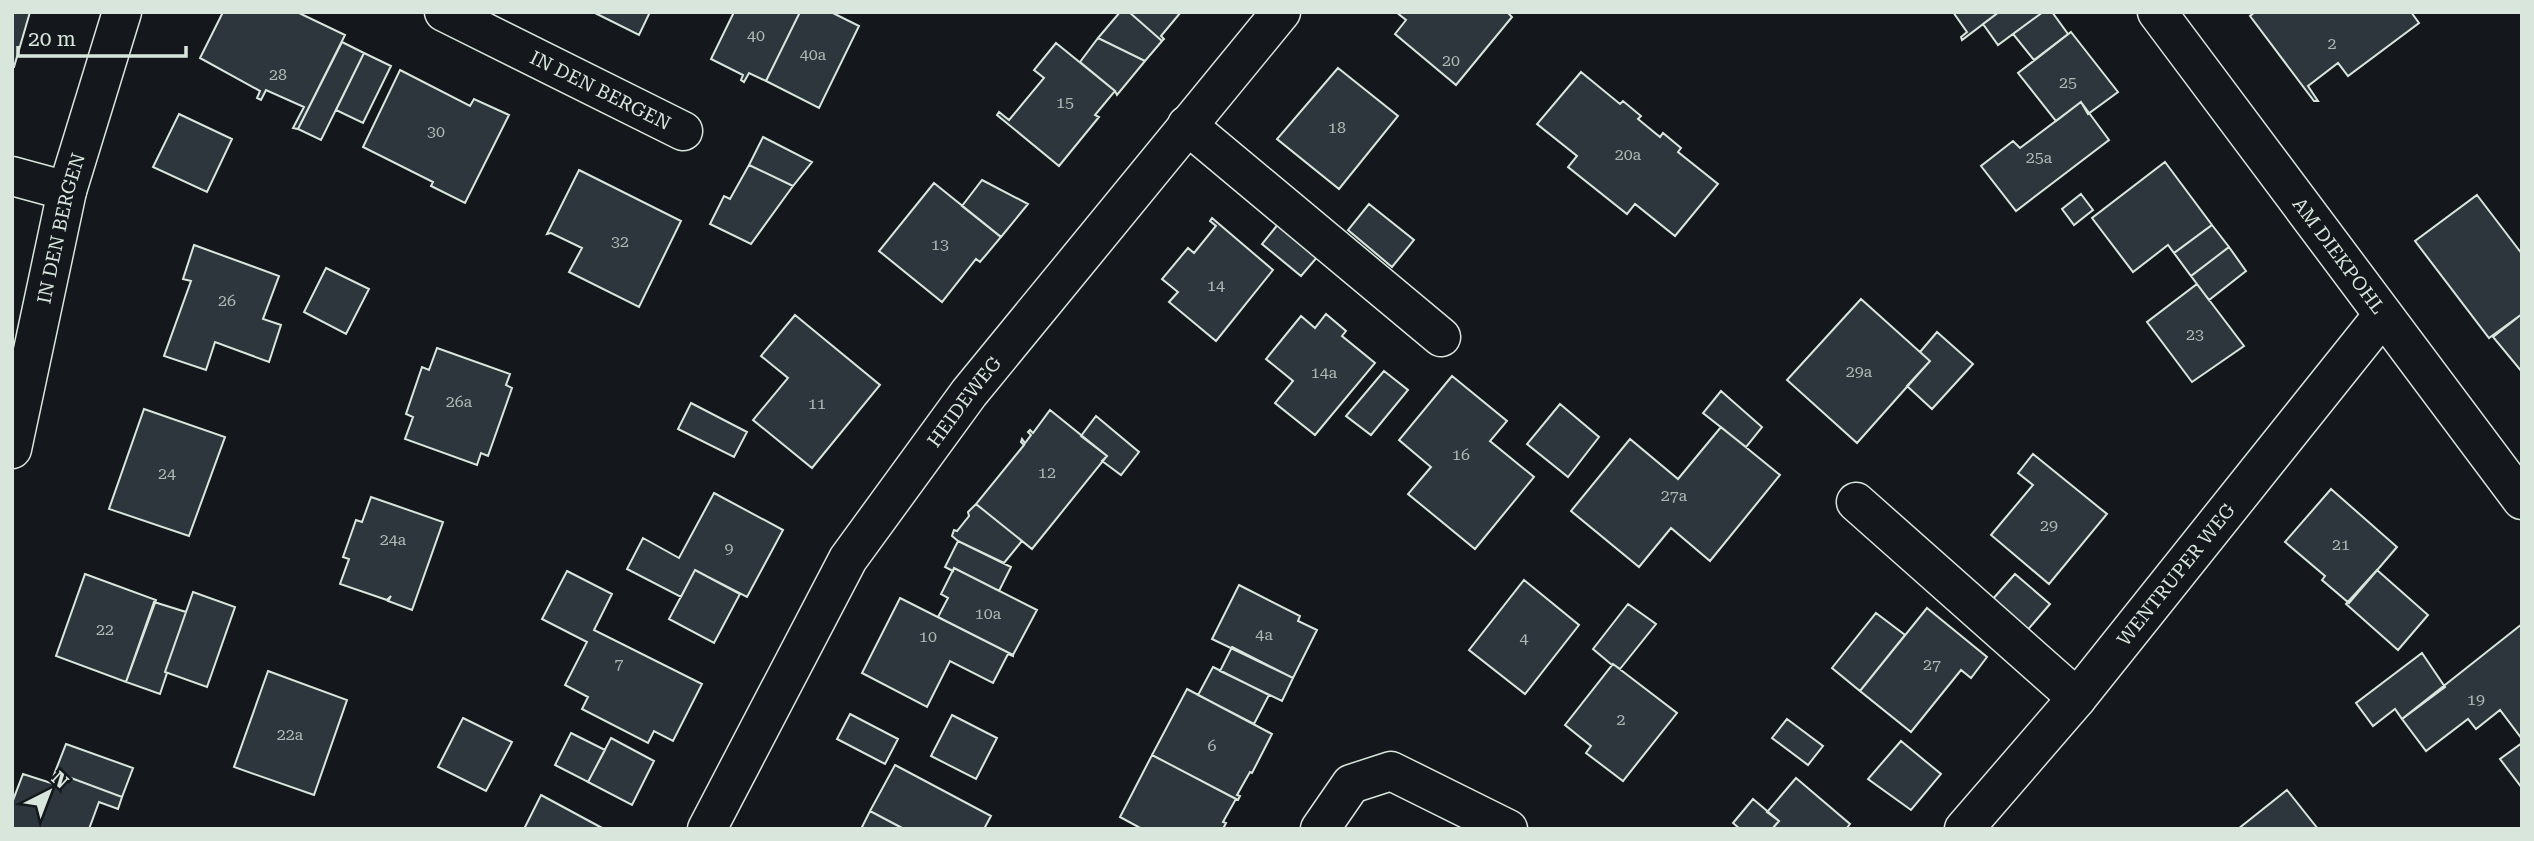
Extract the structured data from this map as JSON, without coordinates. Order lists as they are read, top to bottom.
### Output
{
  "streets": {
    "street": [
      "IN DEN BERGEN",
      "AM DIEKPOHL",
      "HEIDEWEG",
      "WENTRUPER WEG"
    ]
  },
  "crossings": [
    ["AM DIEKPOHL", "WENTRUPER WEG"]
  ],
  "house_numbers": [
    "40",
    "2",
    "40a",
    "20",
    "28",
    "25",
    "15",
    "18",
    "30",
    "20a",
    "25a",
    "32",
    "13",
    "14",
    "26",
    "23",
    "29a",
    "14a",
    "26a",
    "11",
    "16",
    "12",
    "24",
    "27a",
    "29",
    "24a",
    "21",
    "9",
    "10a",
    "22",
    "4a",
    "10",
    "4",
    "7",
    "27",
    "19",
    "2",
    "22a",
    "6"
  ],
  "scale_bar": "20 m",
  "north": "top right"
}
